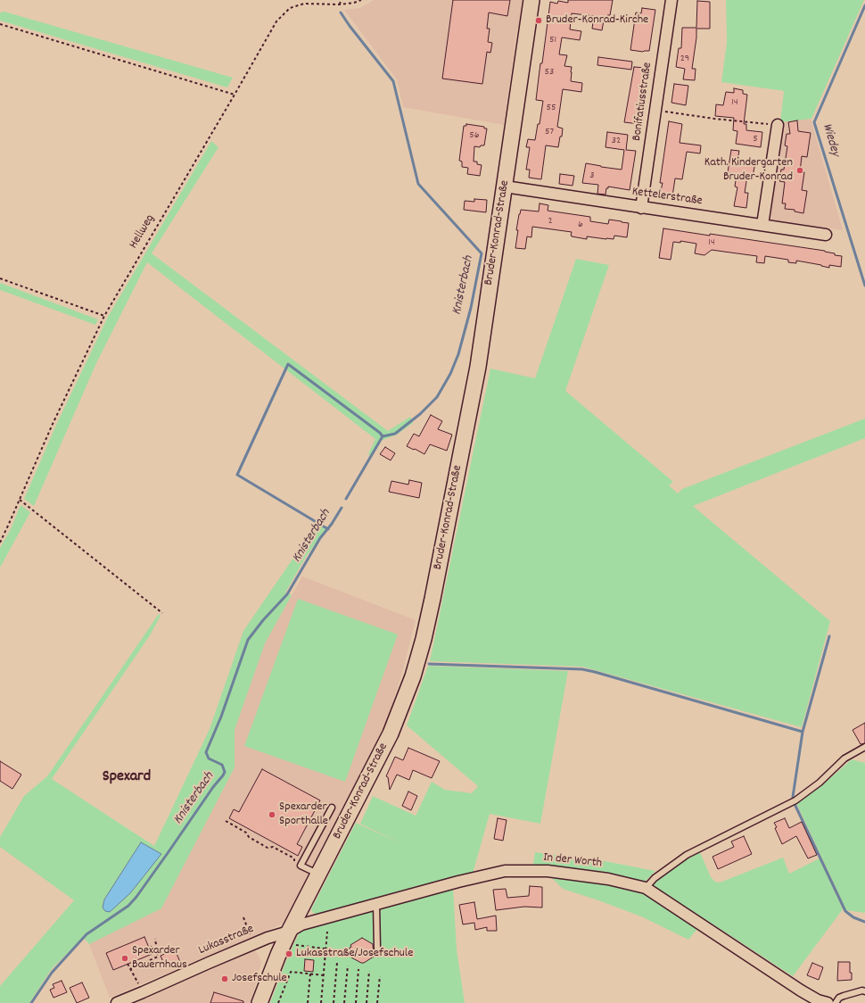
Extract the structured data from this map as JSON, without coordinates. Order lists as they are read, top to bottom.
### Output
{
  "streets": {
    "street": [
      "Bonifatiusstraße",
      "Kettelerstraße",
      "Bruder-Konrad-Straße",
      "In der Worth",
      "Lukasstraße"
    ],
    "path": ["Hellweg"]
  },
  "crossings": [
    ["Bonifatiusstraße", "Kettelerstraße"],
    ["Kettelerstraße", "Bruder-Konrad-Straße"],
    ["Bruder-Konrad-Straße", "In der Worth"],
    ["Bruder-Konrad-Straße", "Lukasstraße"],
    ["In der Worth", "Lukasstraße"]
  ],
  "districts": ["Spexard"],
  "water": ["Wiedey", "Knisterbach"],
  "places": [
    "Bruder-Konrad-Kirche",
    "Kath. Kindergarten Bruder-Konrad",
    "Spexarder Sporthalle",
    "Lukasstraße/Josefschule",
    "Spexarder Bauernhaus",
    "Josefschule"
  ],
  "house_numbers": [
    "51",
    "29",
    "53",
    "14",
    "55",
    "57",
    "56",
    "5",
    "32",
    "3",
    "2",
    "6",
    "14"
  ]
}
